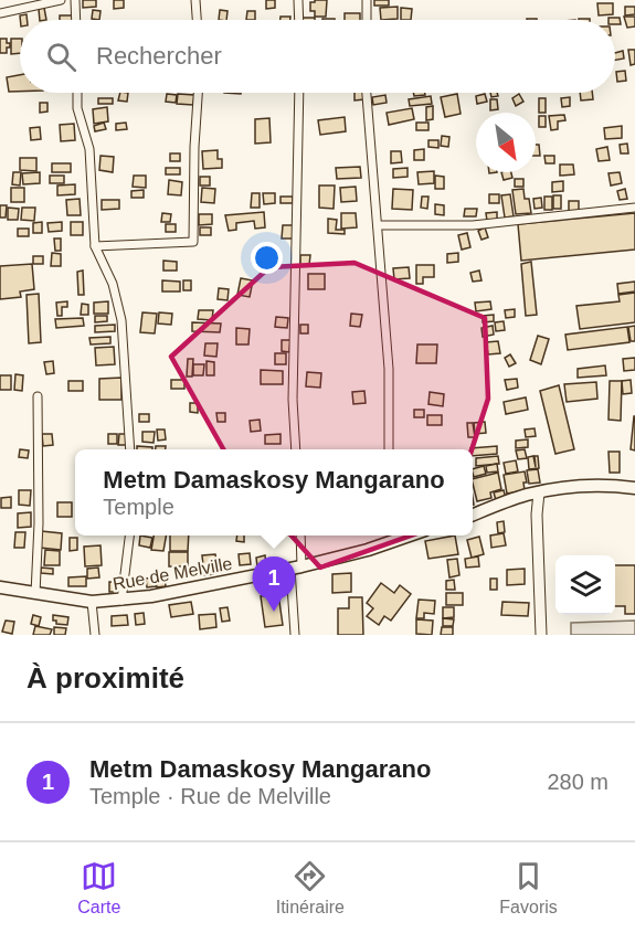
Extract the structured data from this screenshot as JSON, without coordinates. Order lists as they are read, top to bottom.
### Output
{
  "streets": {
    "main road": ["Rue de Melville"]
  },
  "north": "bottom right",
  "page": {
    "search": "Rechercher",
    "popup": ["Metm Damaskosy Mangarano", "Temple"],
    "pins": "1",
    "heading": "À proximité",
    "list": [
      {
        "mark": "1",
        "name": "Metm Damaskosy Mangarano",
        "note": "Temple · Rue de Melville",
        "value": "280 m"
      }
    ],
    "nav": ["Carte", "Itinéraire", "Favoris"]
  }
}
